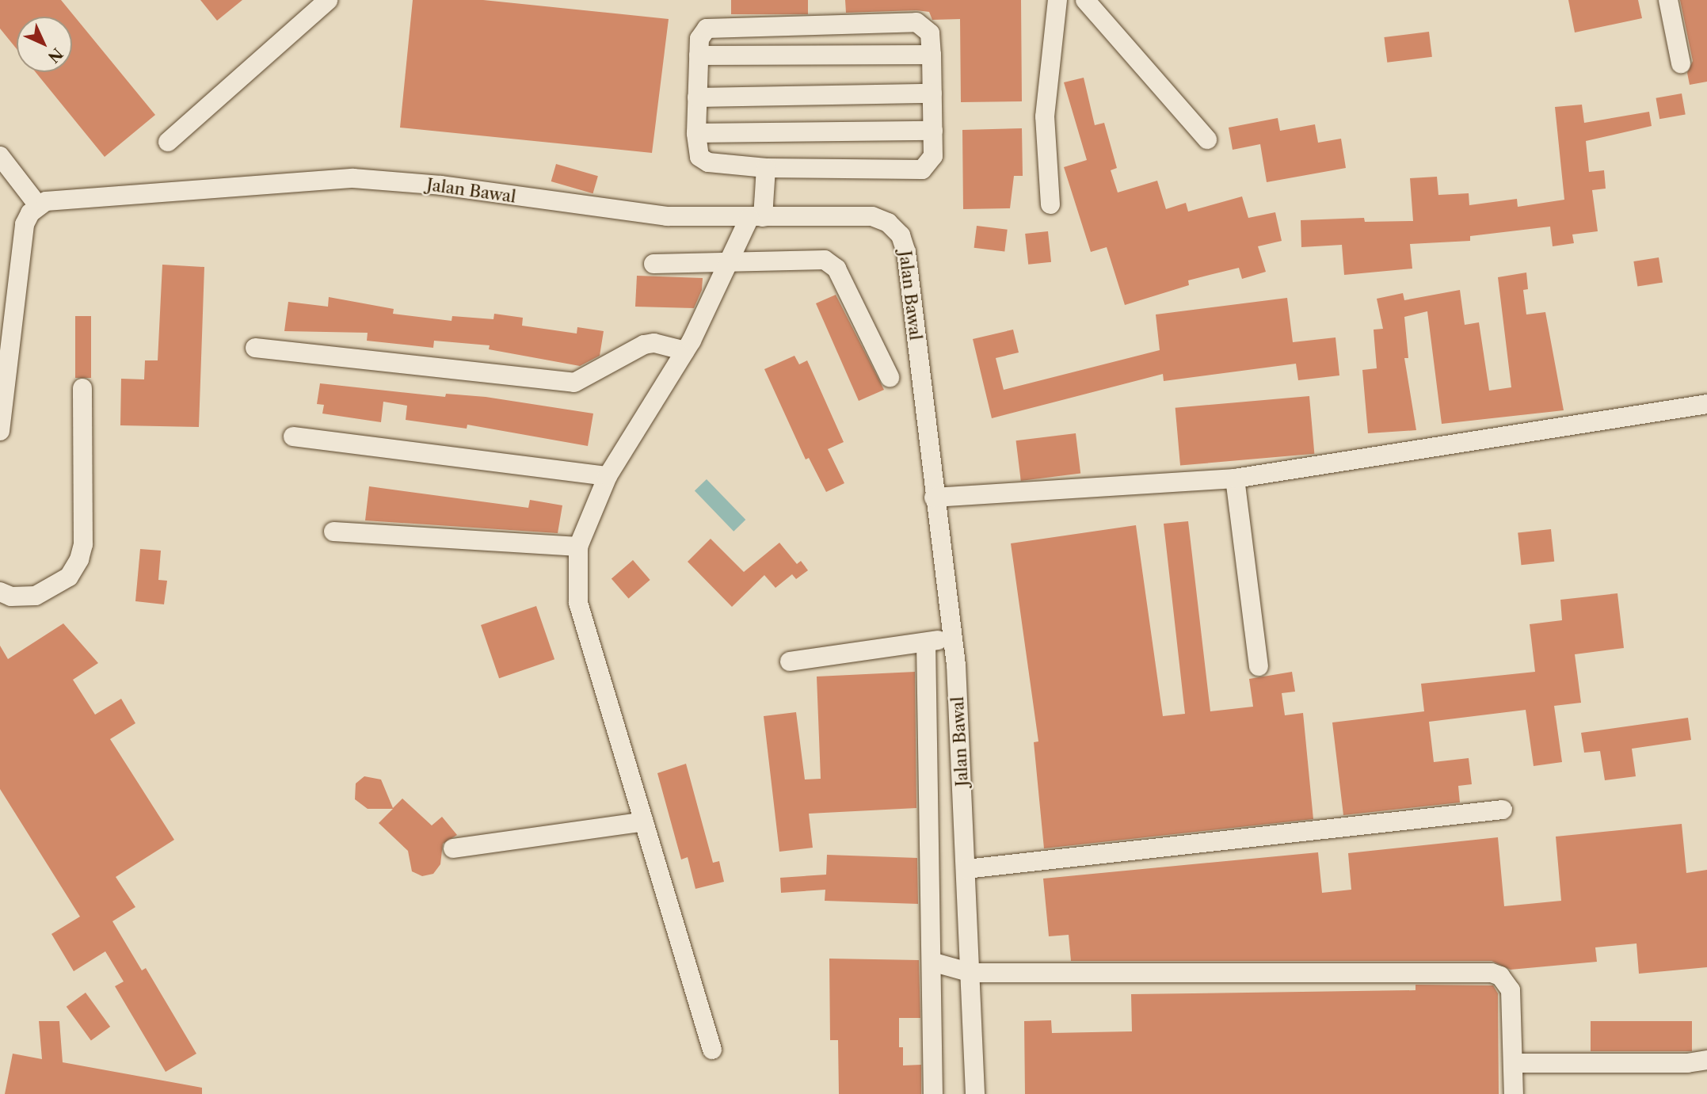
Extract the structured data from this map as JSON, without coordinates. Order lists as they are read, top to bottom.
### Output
{
  "streets": {
    "street": ["Jalan Bawal"]
  },
  "north": "bottom right"
}
